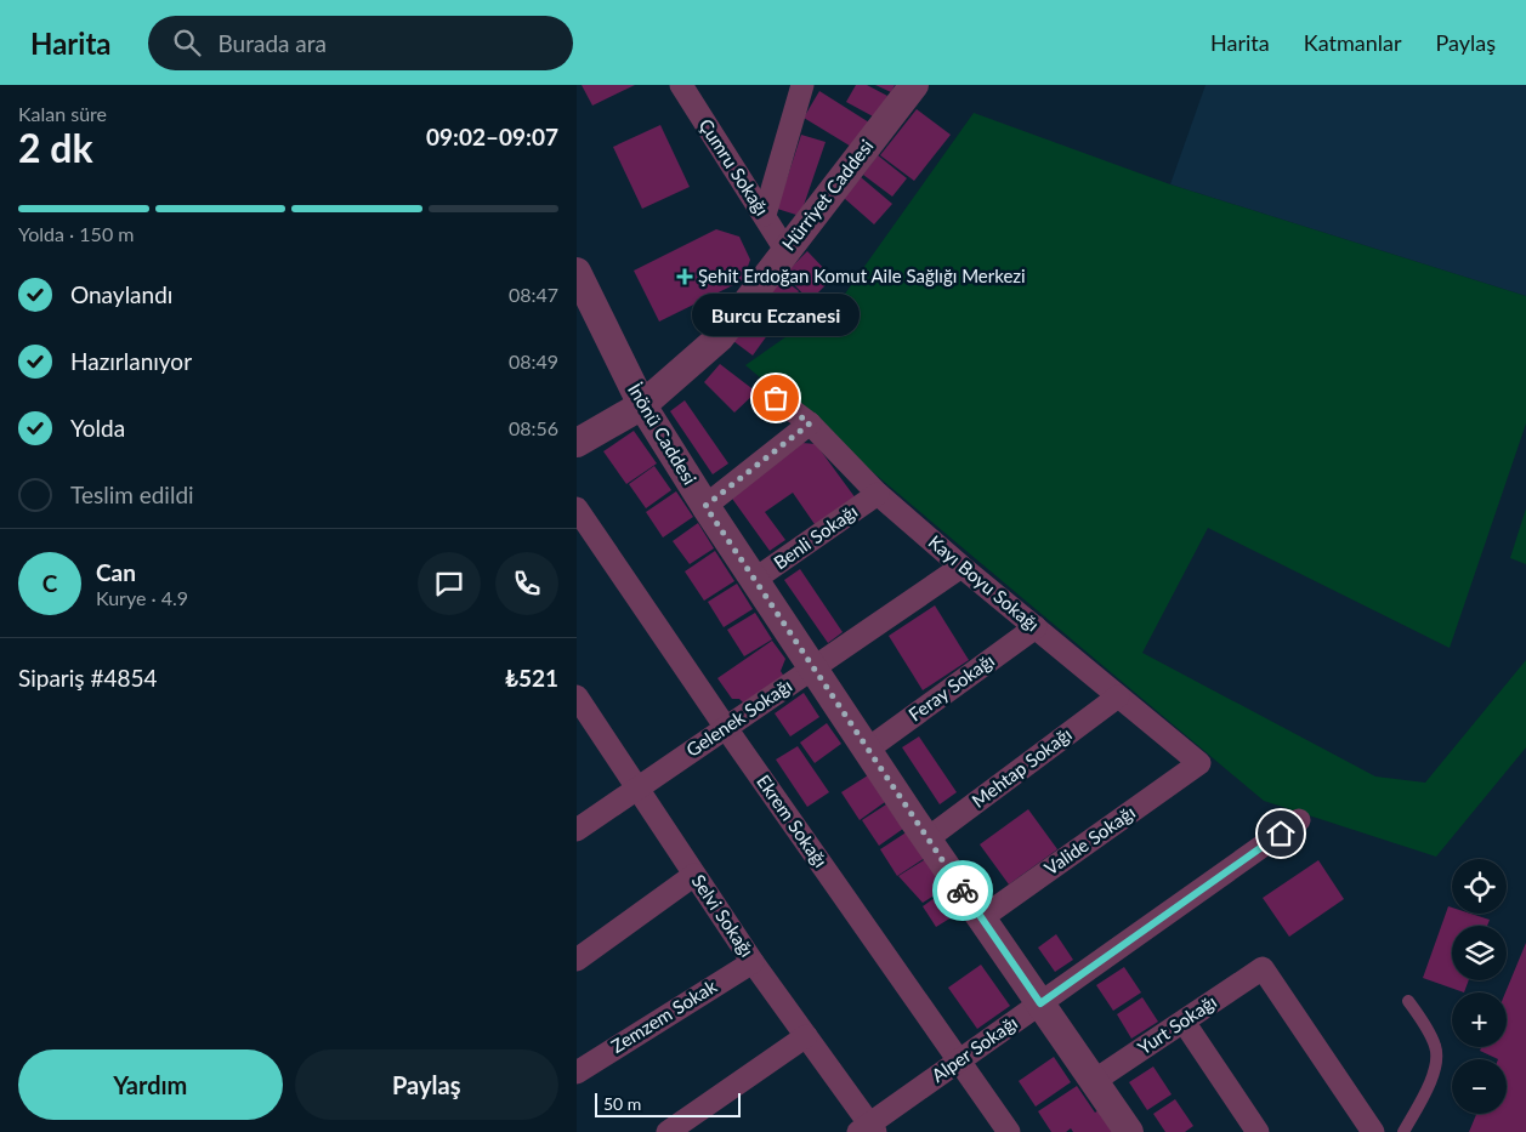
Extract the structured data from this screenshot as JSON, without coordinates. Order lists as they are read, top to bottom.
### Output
{
  "streets": {
    "street": [
      "Çumru Sokağı",
      "Hürriyet Caddesi",
      "İnönü Caddesi",
      "Benli Sokağı",
      "Kayı Boyu Sokağı",
      "Feray Sokağı",
      "Gelenek Sokağı",
      "Mehtap Sokağı",
      "Ekrem Sokağı",
      "Valide Sokağı",
      "Selvi Sokağı",
      "Zemzem Sokak",
      "Yurt Sokağı",
      "Alper Sokağı"
    ]
  },
  "crossings": [
    ["Çumru Sokağı", "Hürriyet Caddesi"],
    ["Hürriyet Caddesi", "İnönü Caddesi"],
    ["İnönü Caddesi", "Benli Sokağı"],
    ["İnönü Caddesi", "Feray Sokağı"],
    ["İnönü Caddesi", "Gelenek Sokağı"],
    ["İnönü Caddesi", "Mehtap Sokağı"],
    ["İnönü Caddesi", "Valide Sokağı"],
    ["İnönü Caddesi", "Yurt Sokağı"],
    ["İnönü Caddesi", "Alper Sokağı"],
    ["Benli Sokağı", "Kayı Boyu Sokağı"],
    ["Kayı Boyu Sokağı", "Feray Sokağı"],
    ["Kayı Boyu Sokağı", "Gelenek Sokağı"],
    ["Kayı Boyu Sokağı", "Mehtap Sokağı"],
    ["Kayı Boyu Sokağı", "Valide Sokağı"],
    ["Gelenek Sokağı", "Ekrem Sokağı"],
    ["Gelenek Sokağı", "Selvi Sokağı"],
    ["Ekrem Sokağı", "Alper Sokağı"],
    ["Selvi Sokağı", "Zemzem Sokak"],
    ["Selvi Sokağı", "Alper Sokağı"]
  ],
  "places": {
    "health": ["Şehit Erdoğan Komut Aile Sağlığı Merkezi"],
    "other": ["Burcu Eczanesi"]
  },
  "scale_bar": "50 m",
  "page": {
    "header": "Harita",
    "search": "Burada ara",
    "nav": ["Harita", "Katmanlar", "Paylaş"],
    "heading": ["2 dk", "Kalan süre", "09:02–09:07"],
    "panel": [
      "Can",
      "Kurye · 4.9",
      "Sipariş #4854",
      "₺521"
    ],
    "bar": "Yolda · 150 m",
    "list": [
      ["Onaylandı", "08:47"],
      ["Hazırlanıyor", "08:49"],
      ["Yolda", "08:56"],
      "Teslim edildi"
    ],
    "bubble": "Burcu Eczanesi",
    "round": "C",
    "map_buttons": ["+", "−"],
    "buttons": ["Yardım", "Paylaş"],
    "scale": "50 m"
  }
}
